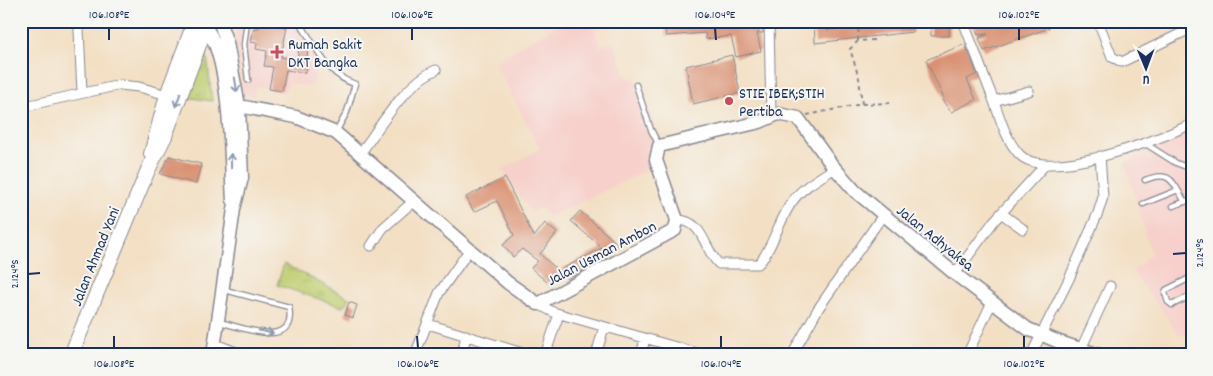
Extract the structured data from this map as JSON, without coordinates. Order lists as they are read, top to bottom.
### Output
{
  "streets": {
    "main road": ["Jalan Ahmad Yani"],
    "street": ["Jalan Adhyaksa", "Jalan Usman Ambon"]
  },
  "places": {
    "health": ["Rumah Sakit DKT Bangka"],
    "other": ["STIE IBEK;STIH Pertiba"]
  },
  "north": "bottom",
  "coordinates": [
    "106.108°E",
    "106.106°E",
    "106.104°E",
    "106.102°E",
    "2.124°S"
  ]
}
